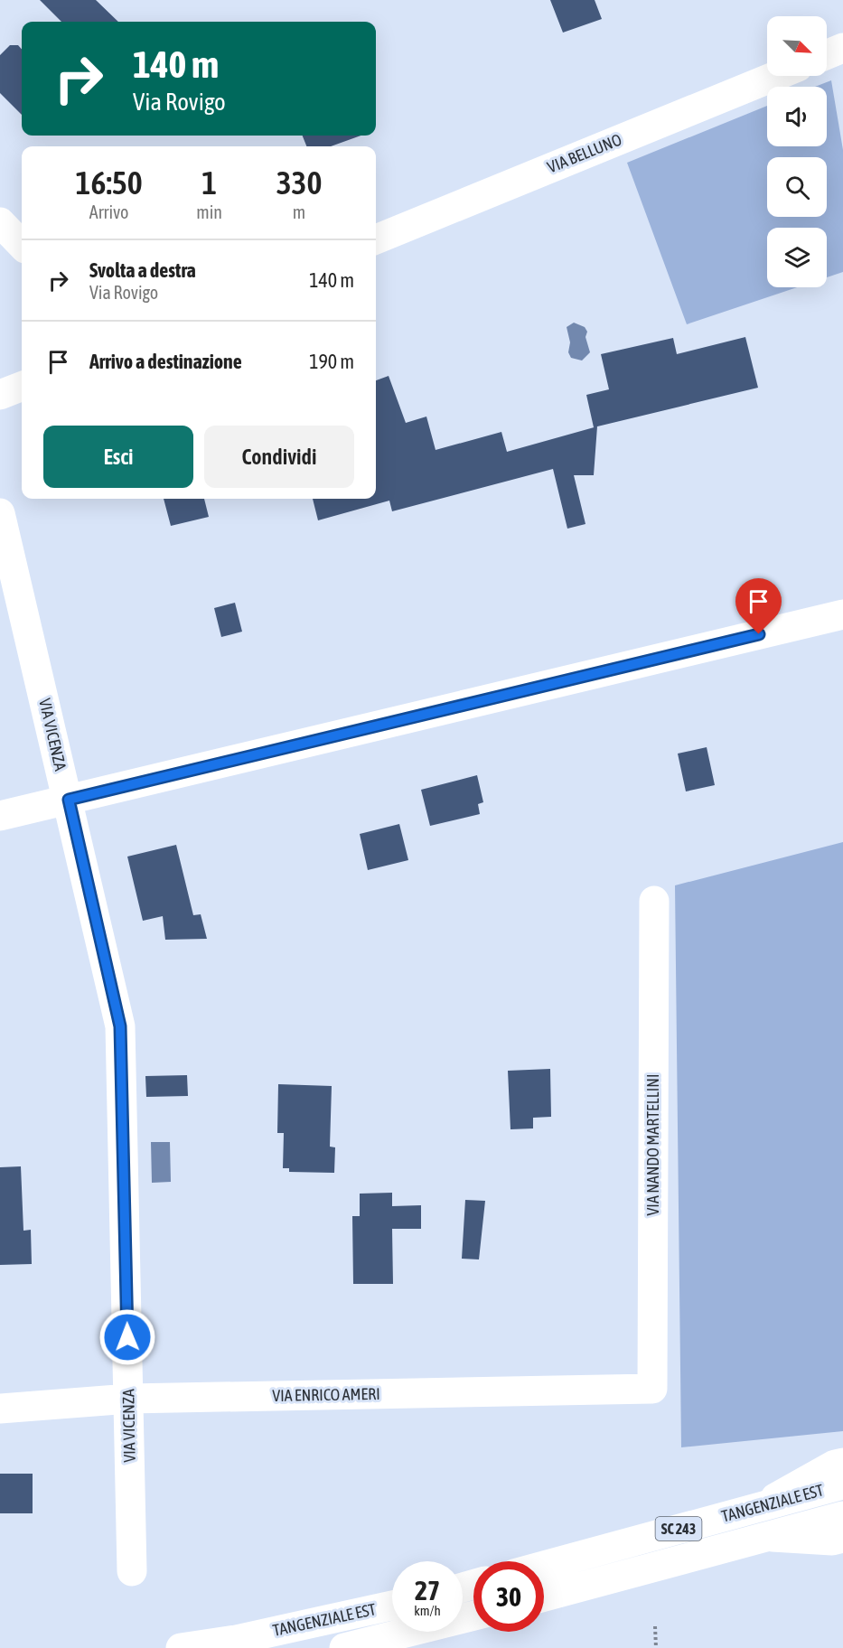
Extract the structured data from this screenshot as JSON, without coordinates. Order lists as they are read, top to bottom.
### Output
{
  "streets": {
    "main road": [
      "VIA BELLUNO",
      "VIA VICENZA",
      "VIA NANDO MARTELLINI",
      "VIA ENRICO AMERI",
      "TANGENZIALE EST",
      "SC 243"
    ]
  },
  "crossings": [
    ["VIA VICENZA", "VIA ENRICO AMERI"],
    ["VIA NANDO MARTELLINI", "VIA ENRICO AMERI"]
  ],
  "north": "bottom right",
  "page": {
    "turn": ["140 m", "Via Rovigo"],
    "eta": [
      "16:50",
      "Arrivo",
      "1",
      "min",
      "330",
      "m"
    ],
    "list": [
      {
        "name": "Svolta a destra",
        "note": "Via Rovigo",
        "value": "140 m"
      },
      {
        "name": "Arrivo a destinazione",
        "value": "190 m"
      }
    ],
    "buttons": ["Esci", "Condividi"],
    "speed": "27 km/h",
    "limit": "30"
  }
}
